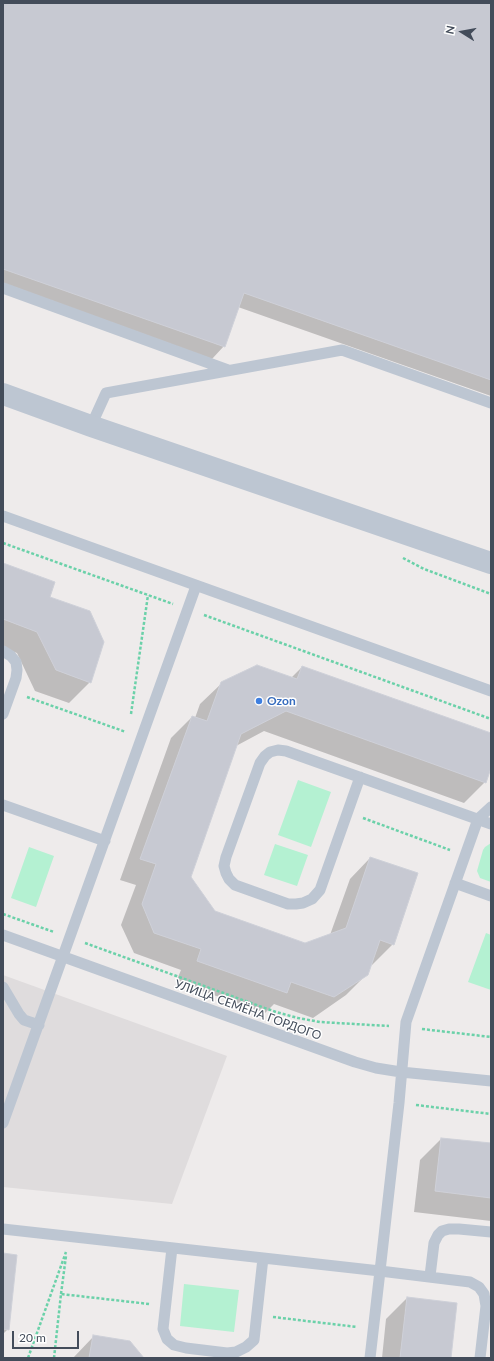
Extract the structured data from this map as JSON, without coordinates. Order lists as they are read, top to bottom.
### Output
{
  "streets": {
    "lane": ["УЛИЦА СЕМЁНА ГОРДОГО"]
  },
  "places": ["Ozon"],
  "scale_bar": "20 m",
  "north": "left"
}
